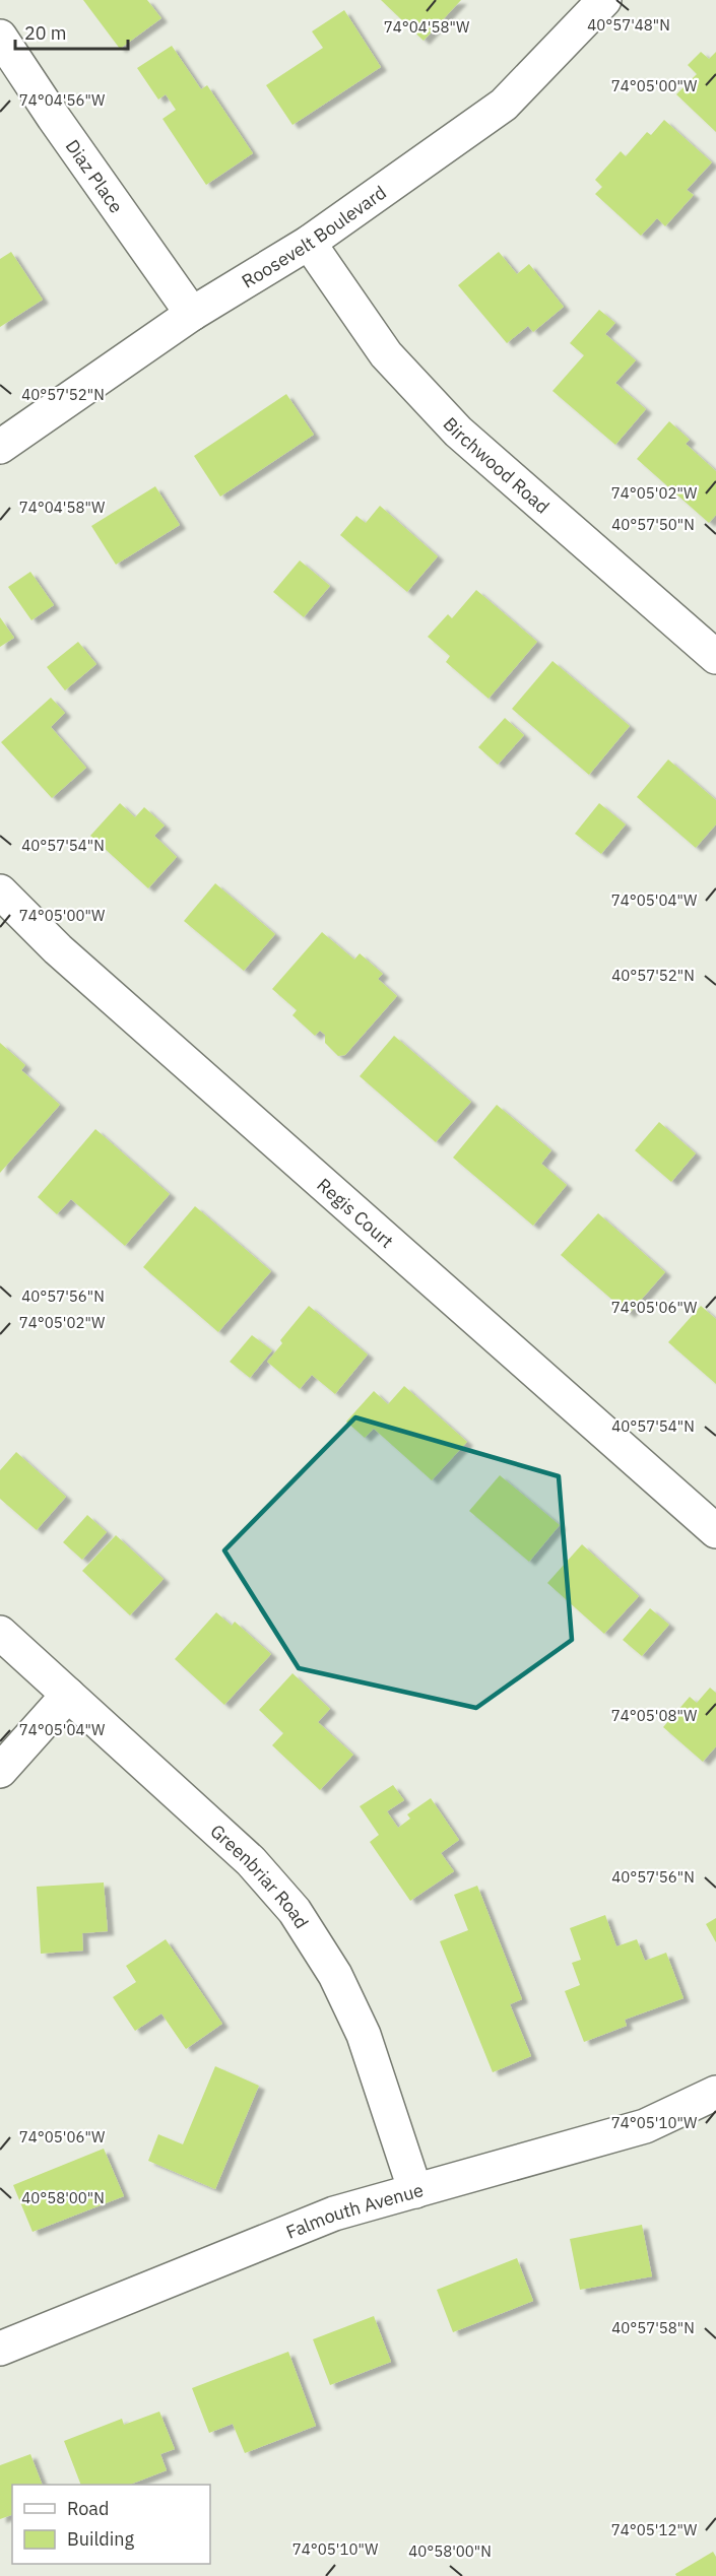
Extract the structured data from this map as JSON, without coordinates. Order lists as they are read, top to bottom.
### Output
{
  "streets": {
    "street": [
      "Diaz Place",
      "Roosevelt Boulevard",
      "Birchwood Road",
      "Regis Court",
      "Greenbriar Road",
      "Falmouth Avenue"
    ]
  },
  "crossings": [
    ["Diaz Place", "Roosevelt Boulevard"],
    ["Roosevelt Boulevard", "Birchwood Road"],
    ["Greenbriar Road", "Falmouth Avenue"]
  ],
  "legend": ["Road", "Building"],
  "scale_bar": "20 m",
  "coordinates": [
    "40°57'48\"N",
    "74°04'58\"W",
    "74°05'00\"W",
    "74°04'56\"W",
    "40°57'52\"N",
    "74°05'02\"W",
    "40°57'50\"N",
    "40°57'54\"N",
    "74°05'04\"W",
    "40°57'56\"N",
    "74°05'06\"W",
    "74°05'08\"W",
    "74°05'10\"W",
    "40°58'00\"N",
    "40°57'58\"N",
    "74°05'12\"W"
  ]
}
